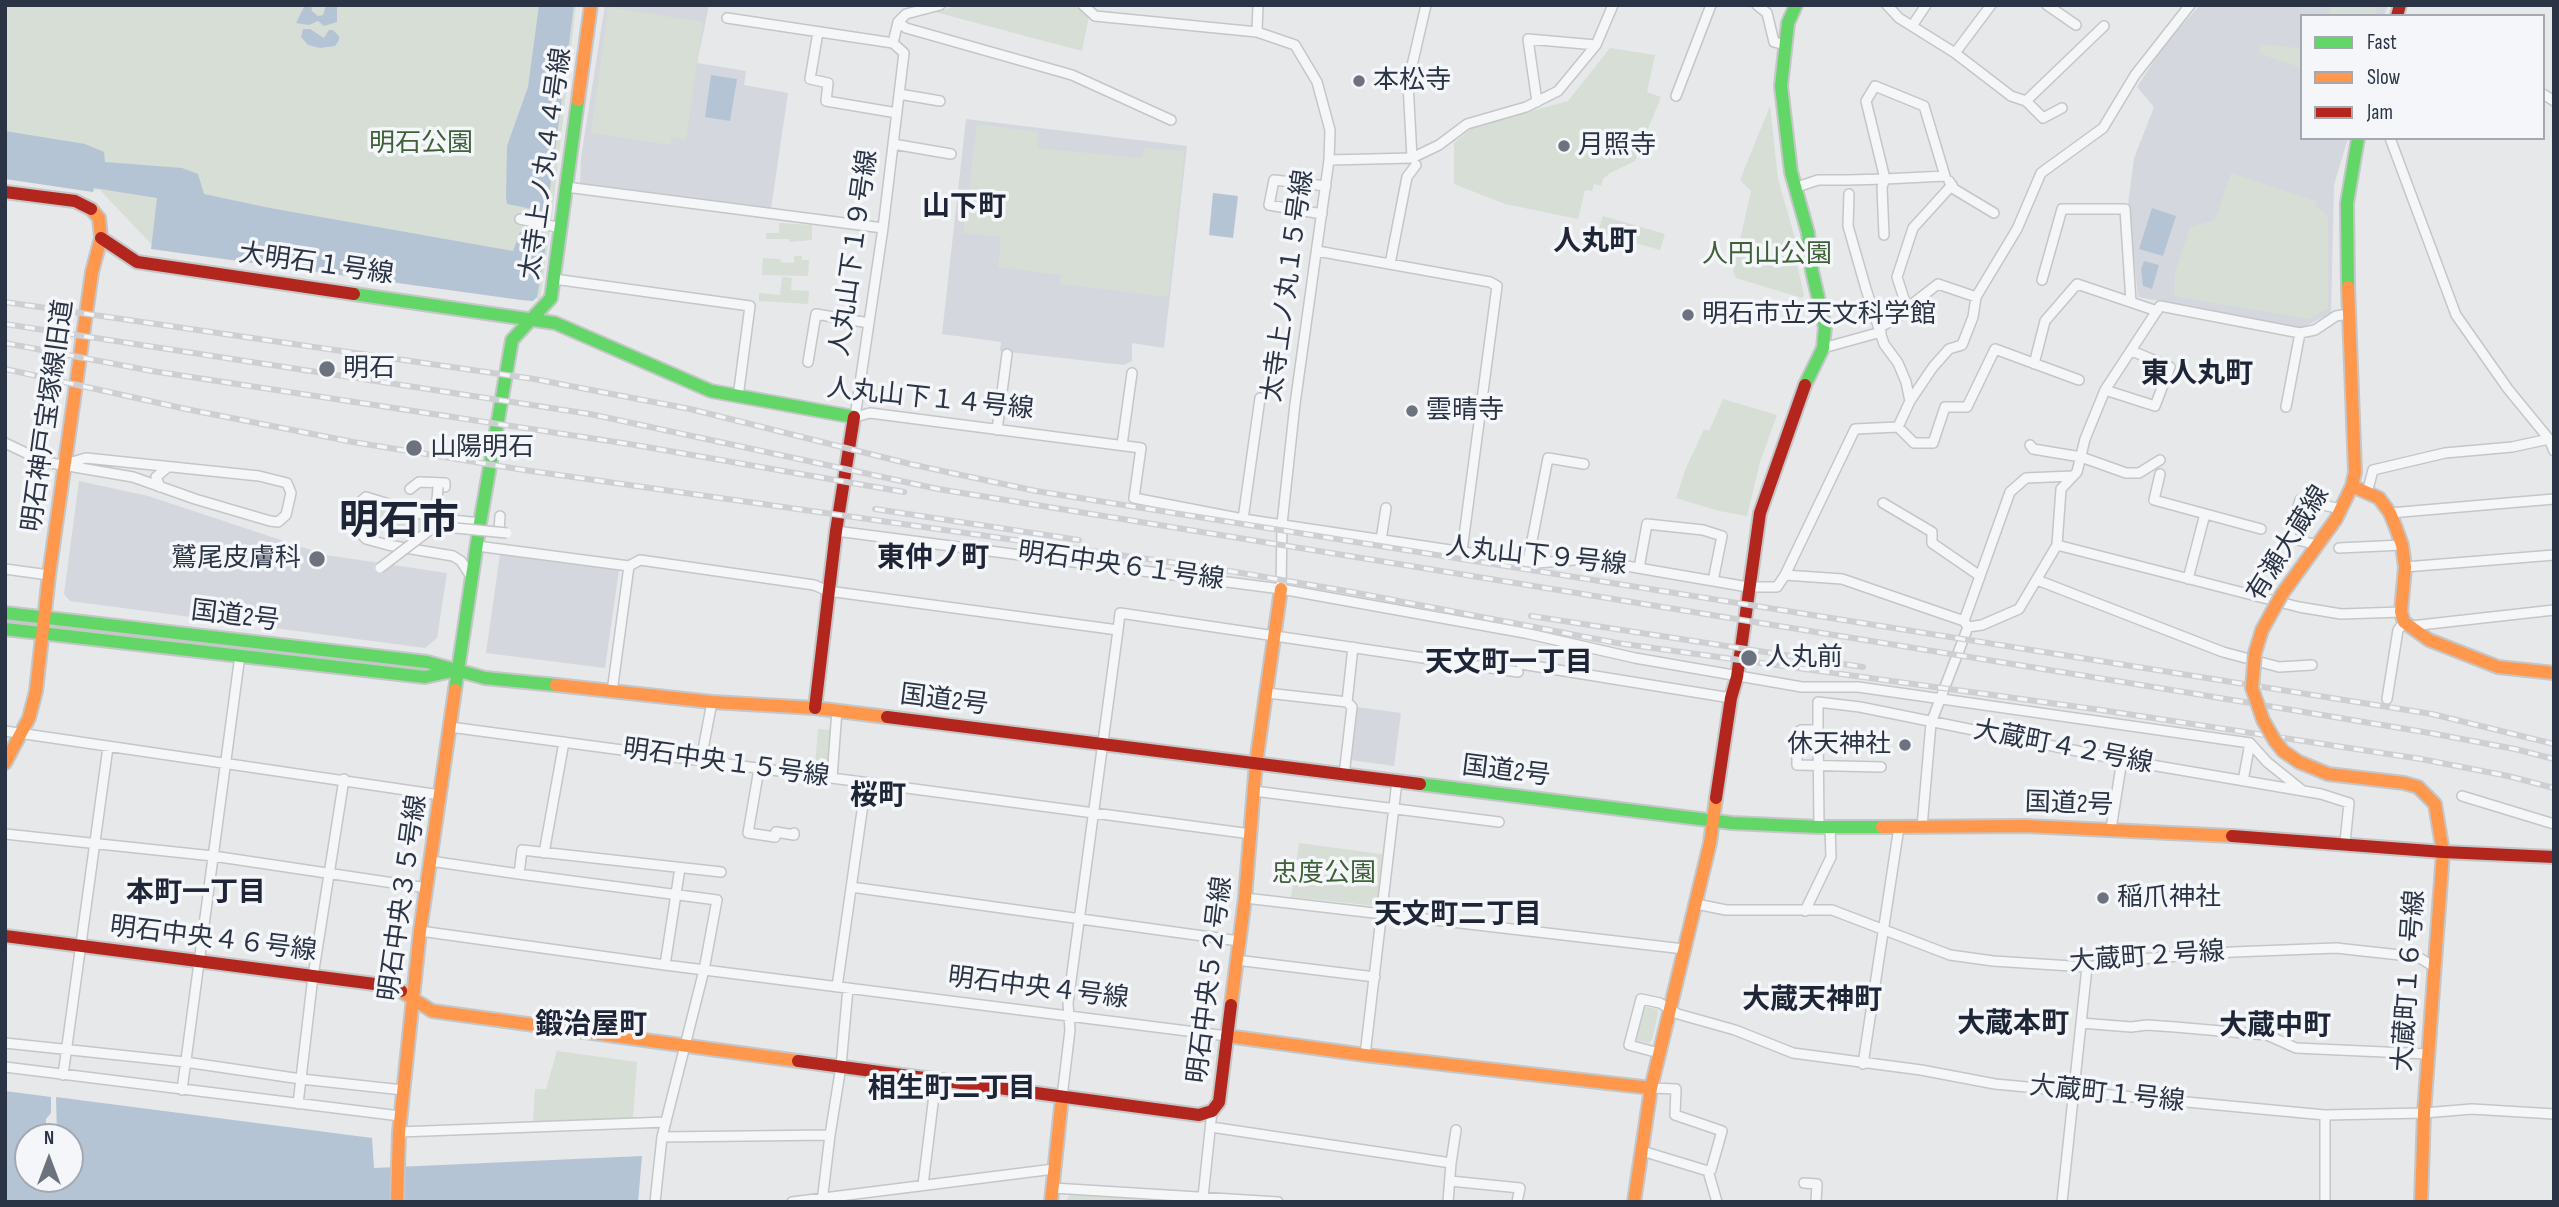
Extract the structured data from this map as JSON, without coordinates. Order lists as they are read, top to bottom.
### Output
{
  "streets": {
    "main road": [
      "太寺上ノ丸４４号線",
      "人丸山下１９号線",
      "大明石１号線",
      "太寺上ノ丸１５号線",
      "人丸山下１４号線",
      "明石神戸宝塚線旧道",
      "有瀬大蔵線",
      "国道2号",
      "明石中央３５号線",
      "明石中央４６号線",
      "明石中央５２号線",
      "大蔵町１６号線",
      "明石中央４号線"
    ],
    "street": [
      "人丸山下９号線",
      "明石中央６１号線",
      "大蔵町４２号線",
      "明石中央１５号線",
      "大蔵町２号線",
      "大蔵町１号線"
    ]
  },
  "crossings": [
    ["太寺上ノ丸４４号線", "大明石１号線"],
    ["太寺上ノ丸４４号線", "人丸山下１４号線"],
    ["太寺上ノ丸４４号線", "明石中央３５号線"],
    ["人丸山下１９号線", "人丸山下１４号線"],
    ["人丸山下１９号線", "明石中央６１号線"],
    ["人丸山下１９号線", "国道2号"],
    ["大明石１号線", "人丸山下１４号線"],
    ["大明石１号線", "明石神戸宝塚線旧道"],
    ["太寺上ノ丸１５号線", "人丸山下９号線"],
    ["太寺上ノ丸１５号線", "明石中央６１号線"],
    ["太寺上ノ丸１５号線", "国道2号"],
    ["太寺上ノ丸１５号線", "明石中央５２号線"],
    ["明石神戸宝塚線旧道", "国道2号"],
    ["有瀬大蔵線", "国道2号"],
    ["有瀬大蔵線", "大蔵町１６号線"],
    ["国道2号", "大蔵町４２号線"],
    ["国道2号", "明石中央３５号線"],
    ["国道2号", "明石中央５２号線"],
    ["国道2号", "大蔵町１６号線"],
    ["明石中央１５号線", "明石中央３５号線"],
    ["明石中央１５号線", "明石中央５２号線"],
    ["明石中央３５号線", "明石中央４６号線"],
    ["明石中央３５号線", "明石中央４号線"],
    ["明石中央４６号線", "明石中央５２号線"],
    ["大蔵町２号線", "大蔵町１６号線"],
    ["明石中央５２号線", "明石中央４号線"],
    ["大蔵町１６号線", "大蔵町１号線"]
  ],
  "districts": [
    "山下町",
    "人丸町",
    "東人丸町",
    "明石市",
    "東仲ノ町",
    "天文町一丁目",
    "桜町",
    "本町一丁目",
    "天文町二丁目",
    "大蔵天神町",
    "大蔵本町",
    "鍛治屋町",
    "大蔵中町",
    "相生町二丁目"
  ],
  "parks": ["明石公園", "人円山公園", "忠度公園"],
  "places": [
    "本松寺",
    "月照寺",
    "明石市立天文科学館",
    "明石",
    "雲晴寺",
    "山陽明石",
    "鷲尾皮膚科",
    "人丸前",
    "休天神社",
    "稲爪神社"
  ],
  "legend": ["Fast", "Slow", "Jam"],
  "north": "top"
}
